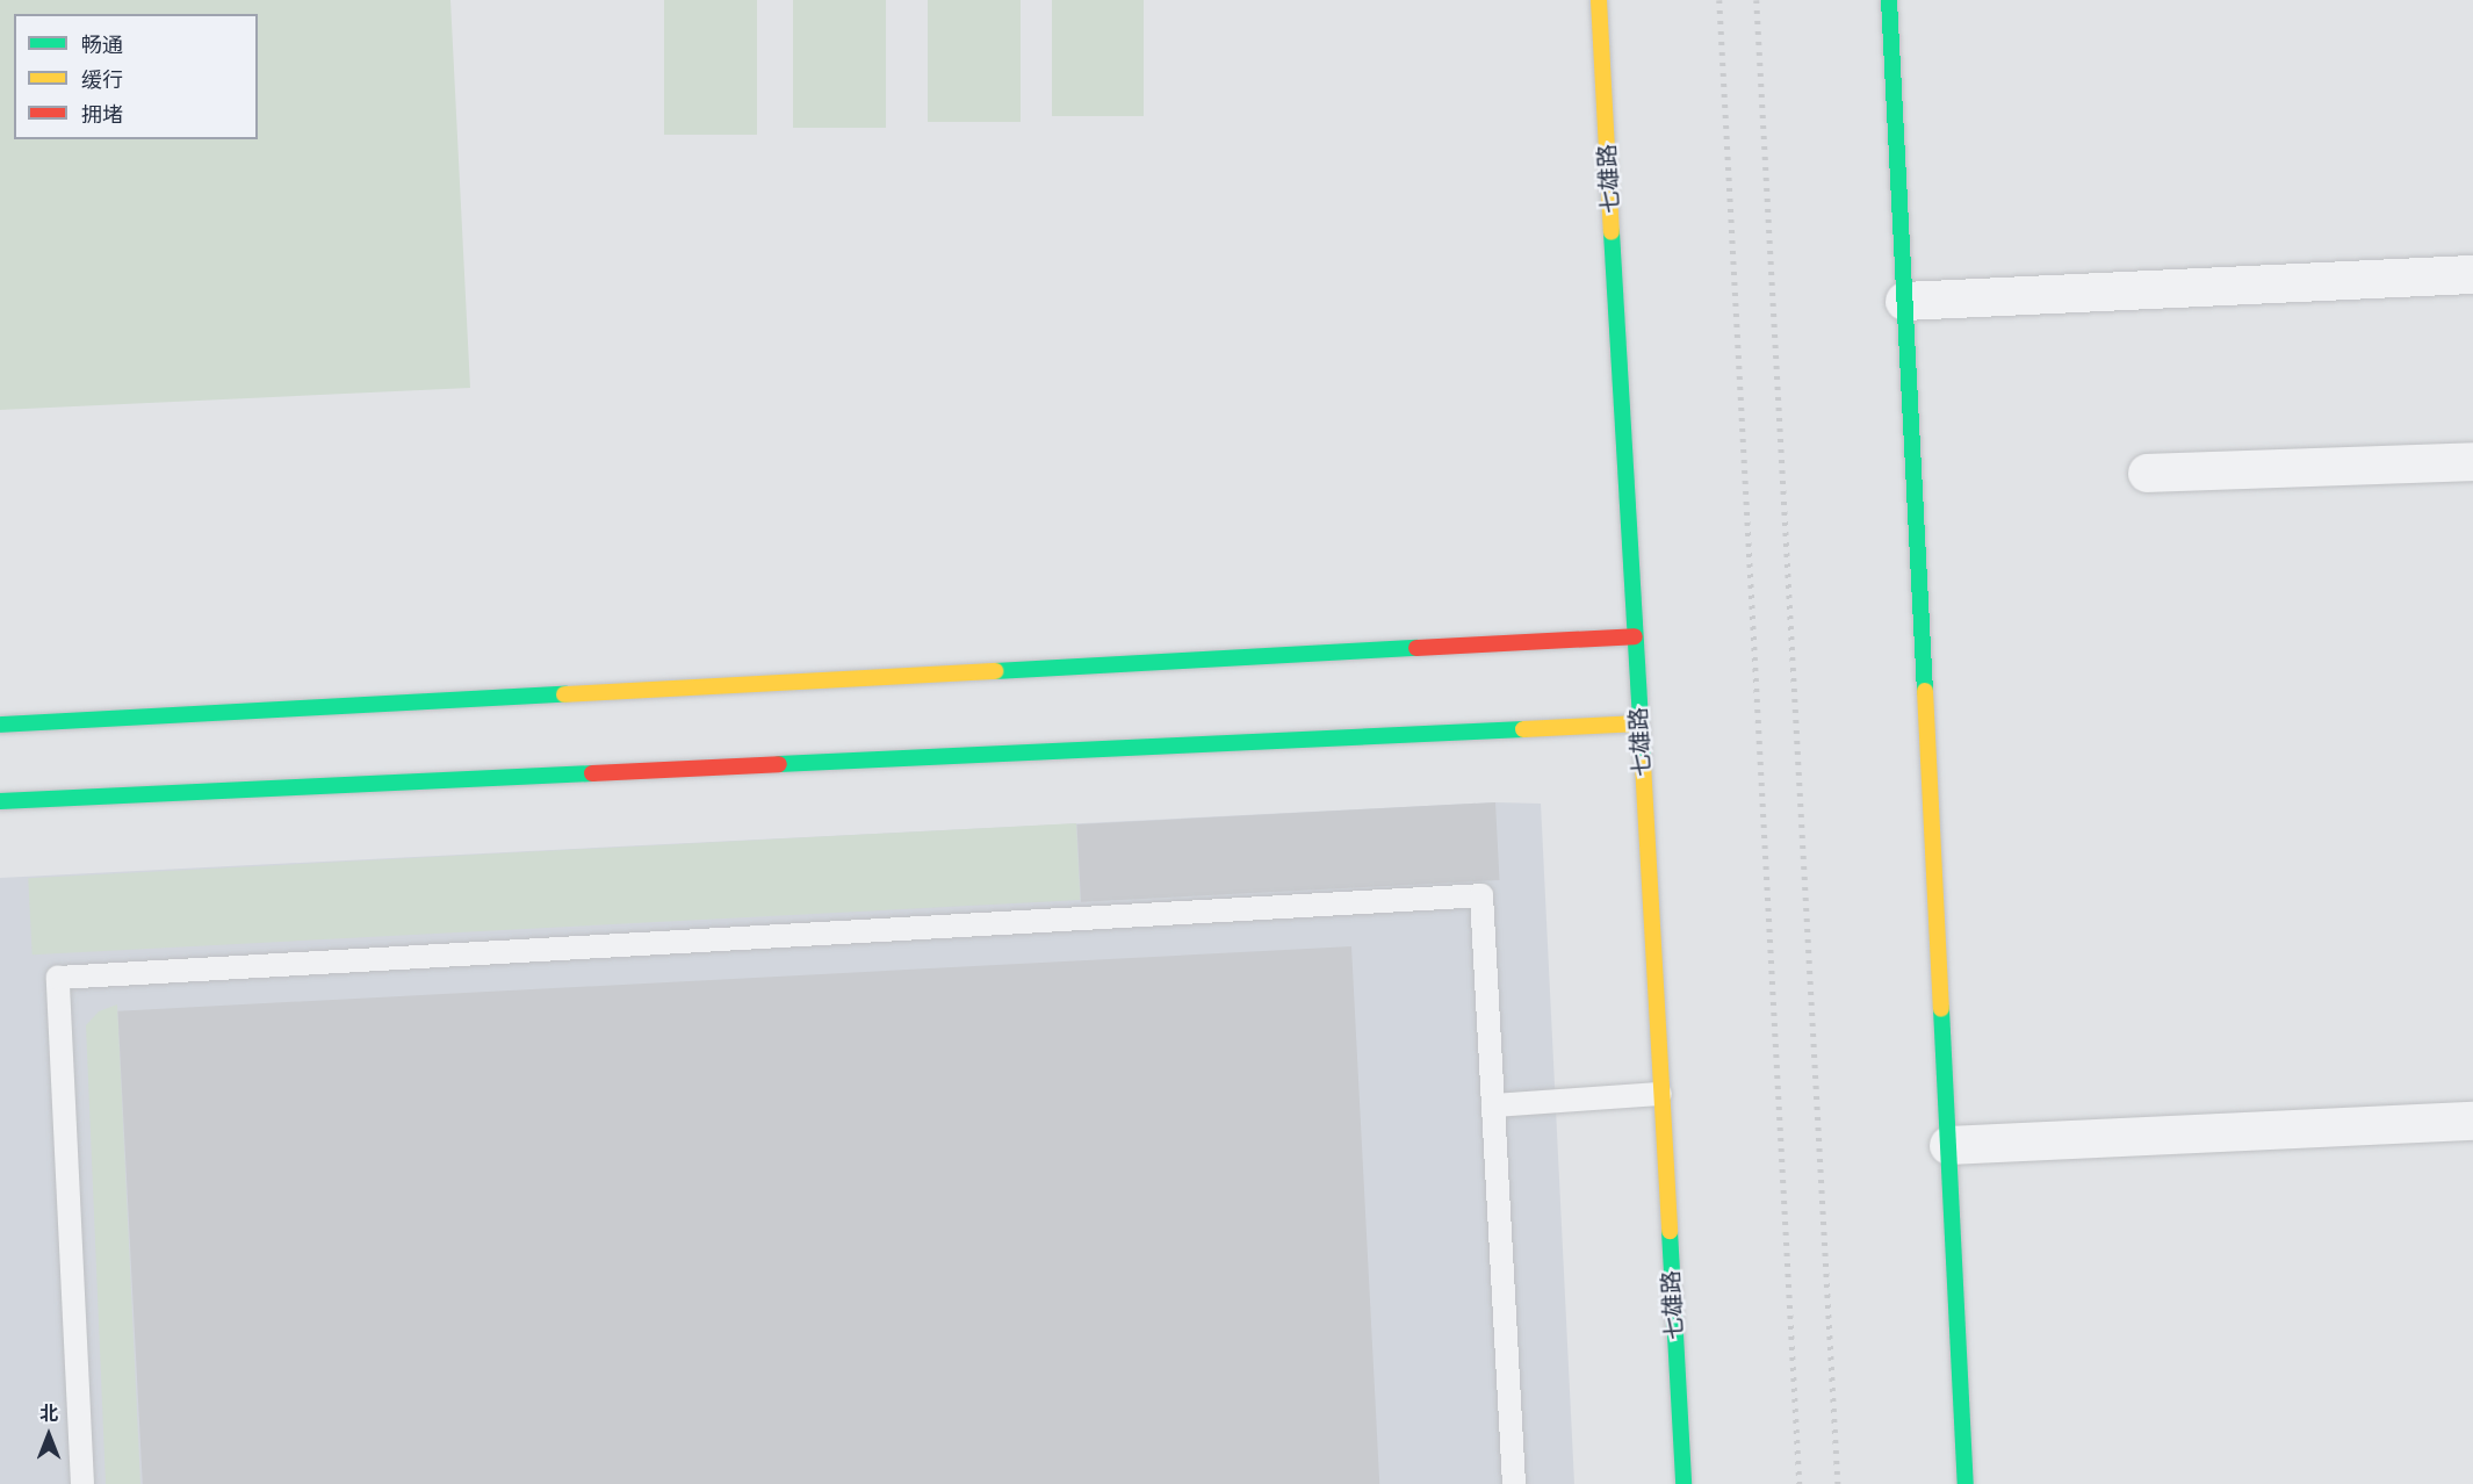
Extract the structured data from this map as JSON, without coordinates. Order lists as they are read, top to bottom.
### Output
{
  "streets": {
    "main road": ["七雄路"]
  },
  "legend": ["畅通", "缓行", "拥堵"],
  "north": "top"
}
